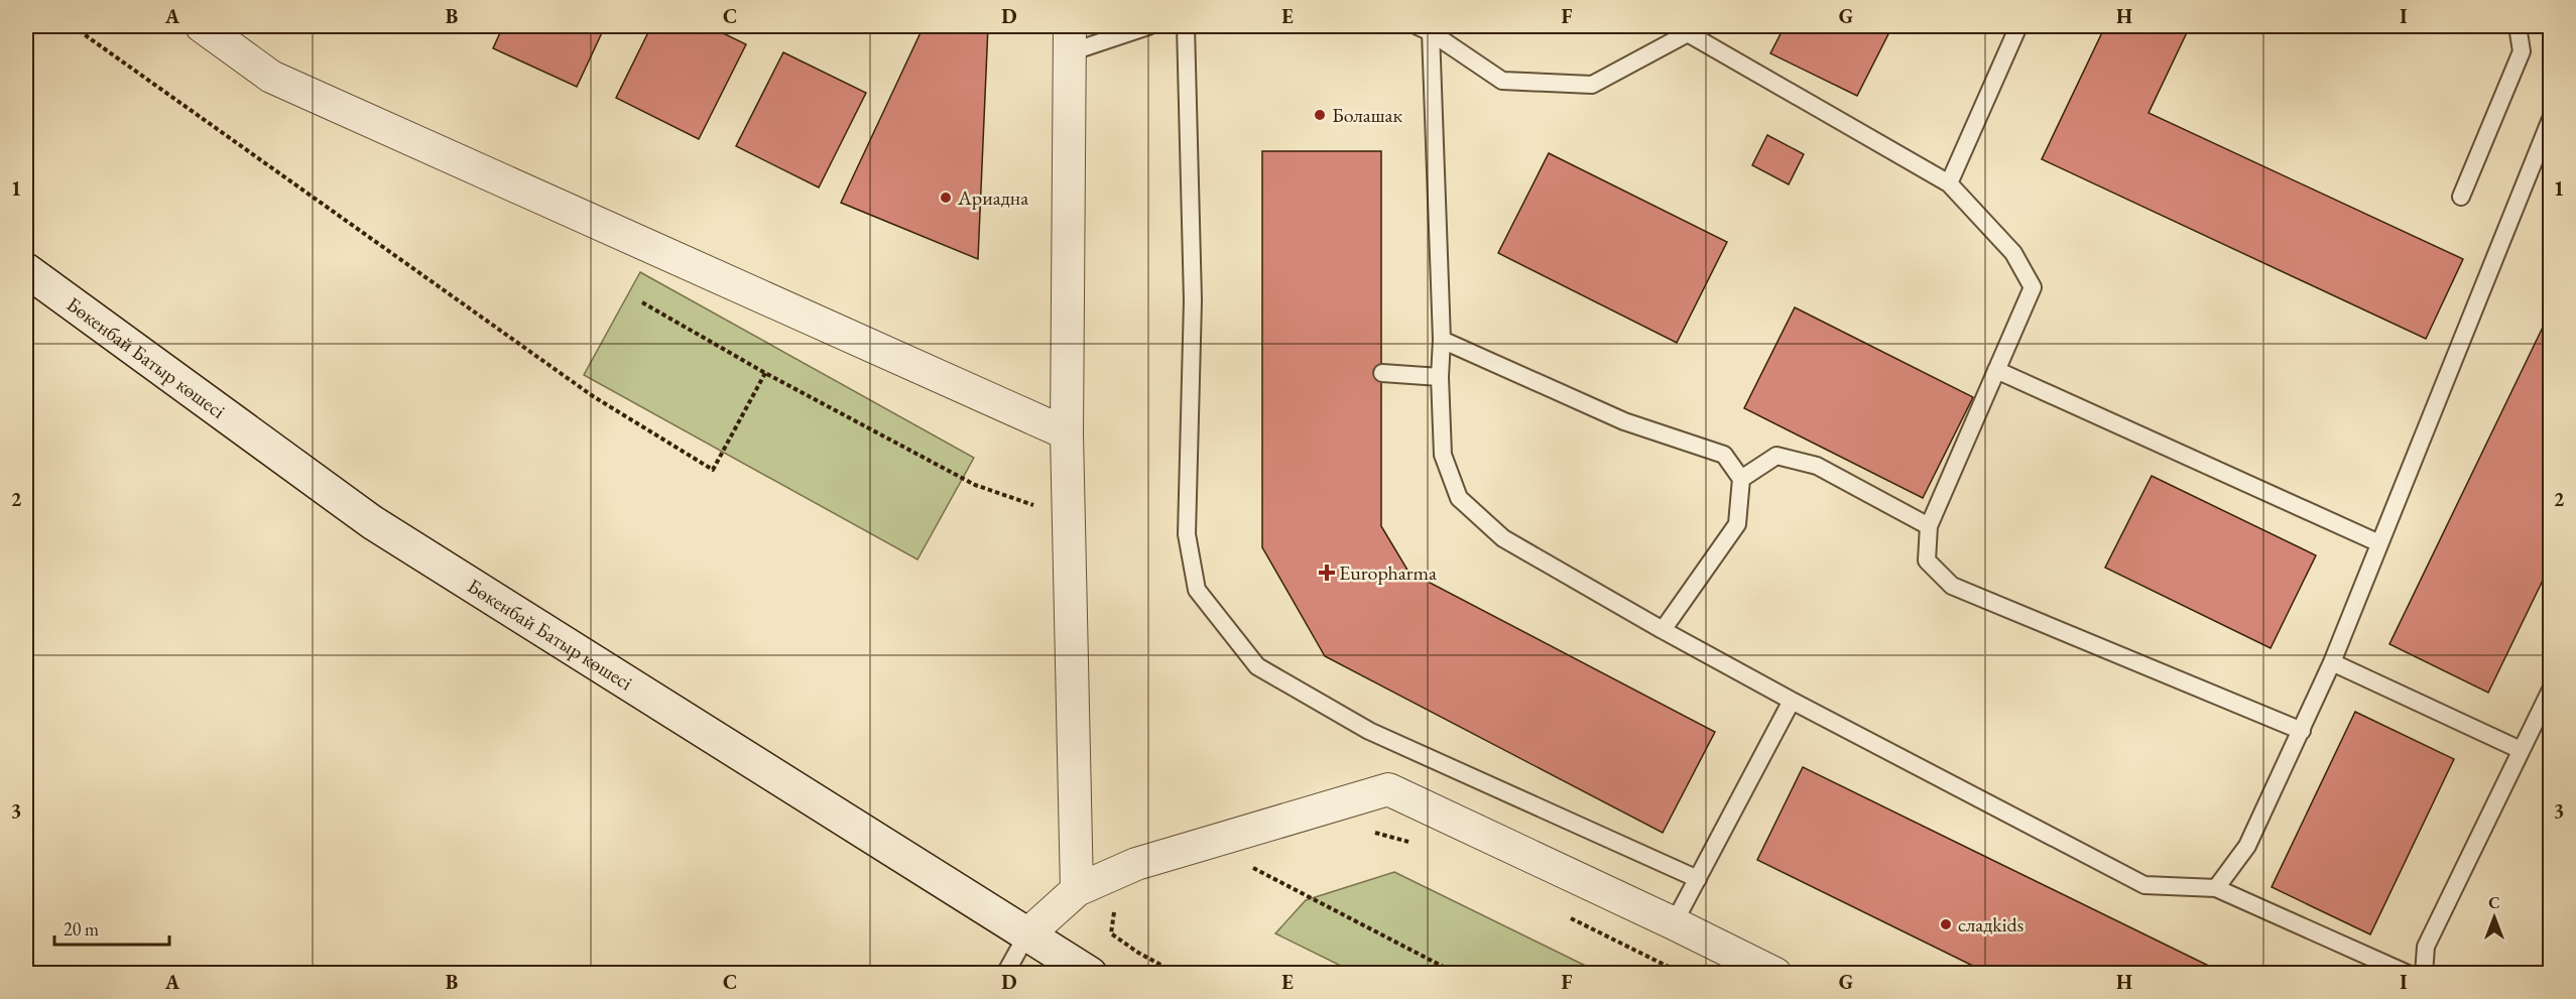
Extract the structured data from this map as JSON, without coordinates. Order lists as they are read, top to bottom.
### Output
{
  "streets": {
    "main road": ["Бөкенбай Батыр көшесі"]
  },
  "places": {
    "other": ["Болашак", "Ариадна", "сладkids"],
    "health": ["Europharma"]
  },
  "scale_bar": "20 m",
  "north": "top",
  "grid": {
    "columns": [
      "A",
      "B",
      "C",
      "D",
      "E",
      "F",
      "G",
      "H",
      "I"
    ],
    "rows": ["1", "2", "3"]
  }
}
